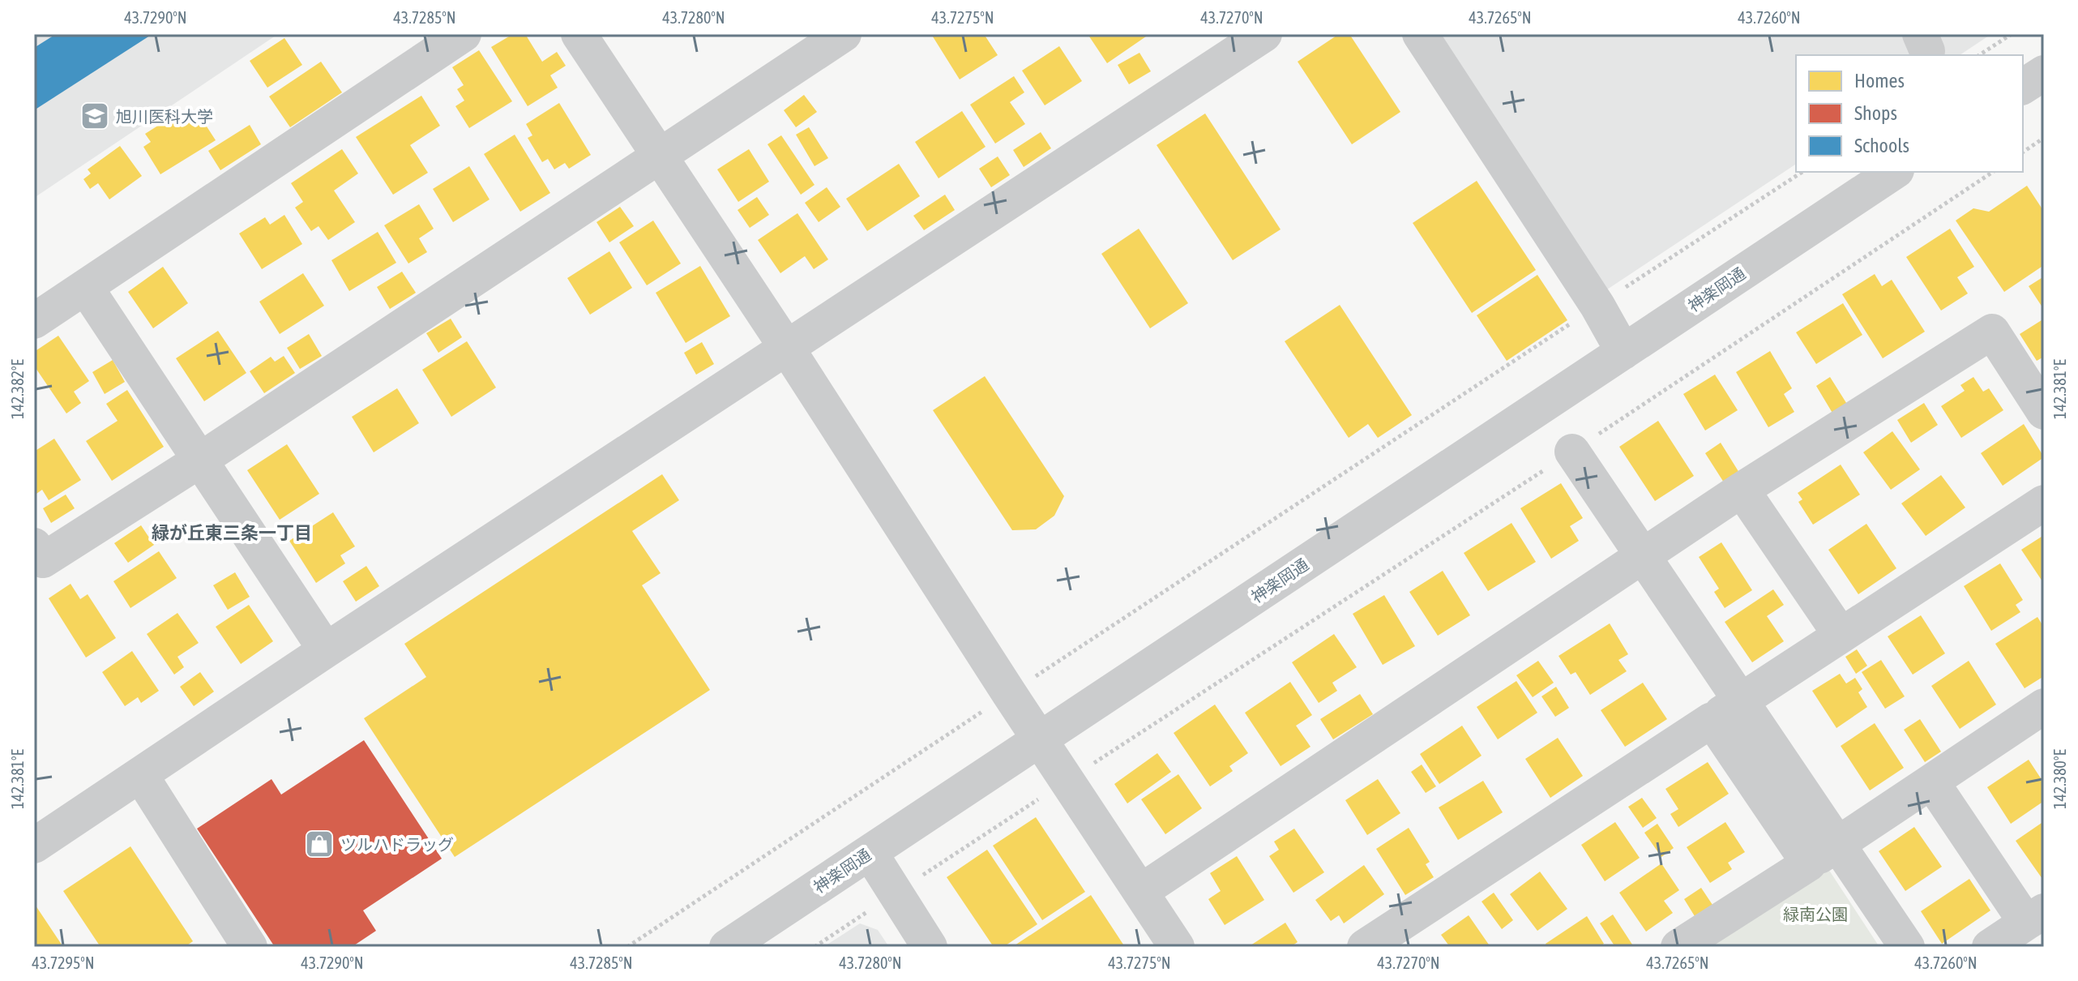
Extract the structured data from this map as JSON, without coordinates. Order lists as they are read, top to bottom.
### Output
{
  "streets": {
    "street": ["神楽岡通"]
  },
  "districts": ["緑が丘東三条一丁目"],
  "parks": ["緑南公園"],
  "places": {
    "school or university": ["旭川医科大学"],
    "shop": ["ツルハドラッグ"]
  },
  "legend": ["Homes", "Shops", "Schools"],
  "coordinates": [
    "43.7290°N",
    "43.7285°N",
    "43.7280°N",
    "43.7275°N",
    "43.7270°N",
    "43.7265°N",
    "43.7260°N",
    "142.382°E",
    "142.381°E",
    "142.380°E",
    "43.7295°N"
  ]
}
